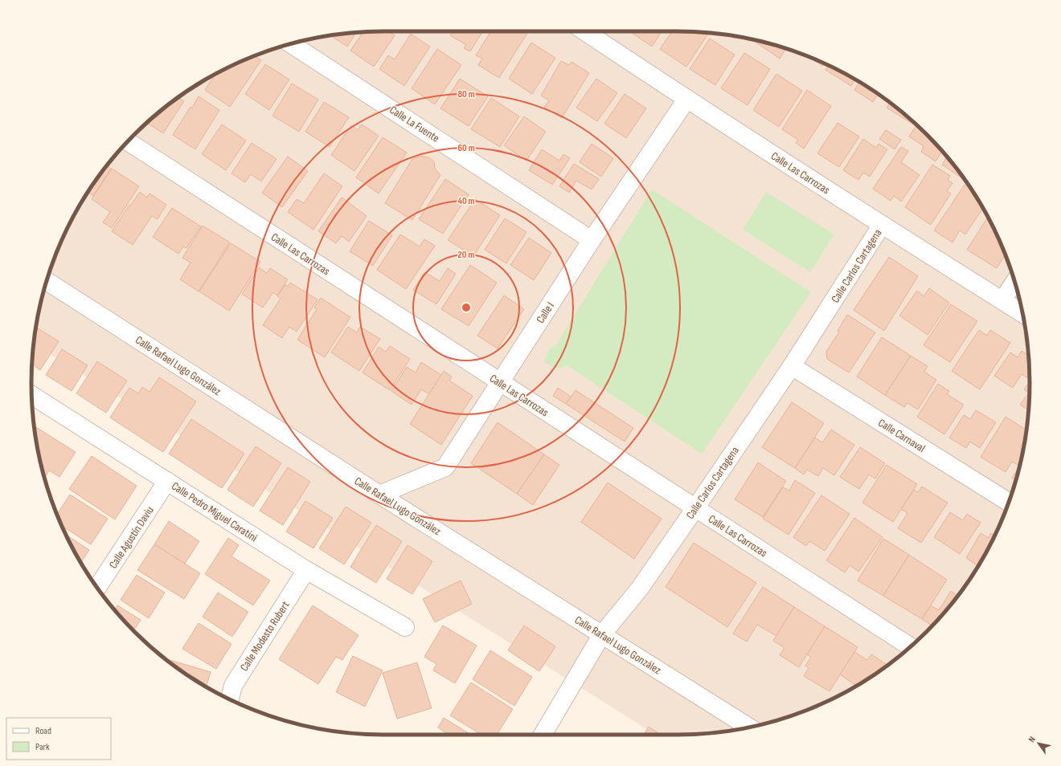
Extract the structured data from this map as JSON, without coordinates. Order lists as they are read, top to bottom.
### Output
{
  "streets": {
    "street": [
      "Calle La Fuente",
      "Calle Las Carrozas",
      "Calle Carlos Cartagena",
      "Calle I",
      "Calle Rafael Lugo González",
      "Calle Carnaval",
      "Calle Pedro Miguel Caratini",
      "Calle Agustín Daviu",
      "Calle Modesto Rubert"
    ]
  },
  "crossings": [
    ["Calle La Fuente", "Calle I"],
    ["Calle Las Carrozas", "Calle Carlos Cartagena"],
    ["Calle Las Carrozas", "Calle I"],
    ["Calle Carlos Cartagena", "Calle Rafael Lugo González"],
    ["Calle Carlos Cartagena", "Calle Carnaval"],
    ["Calle I", "Calle Rafael Lugo González"],
    ["Calle Pedro Miguel Caratini", "Calle Agustín Daviu"],
    ["Calle Pedro Miguel Caratini", "Calle Modesto Rubert"]
  ],
  "legend": ["Road", "Park"],
  "north": "top left",
  "rings": [
    "80 m",
    "60 m",
    "40 m",
    "20 m"
  ]
}
